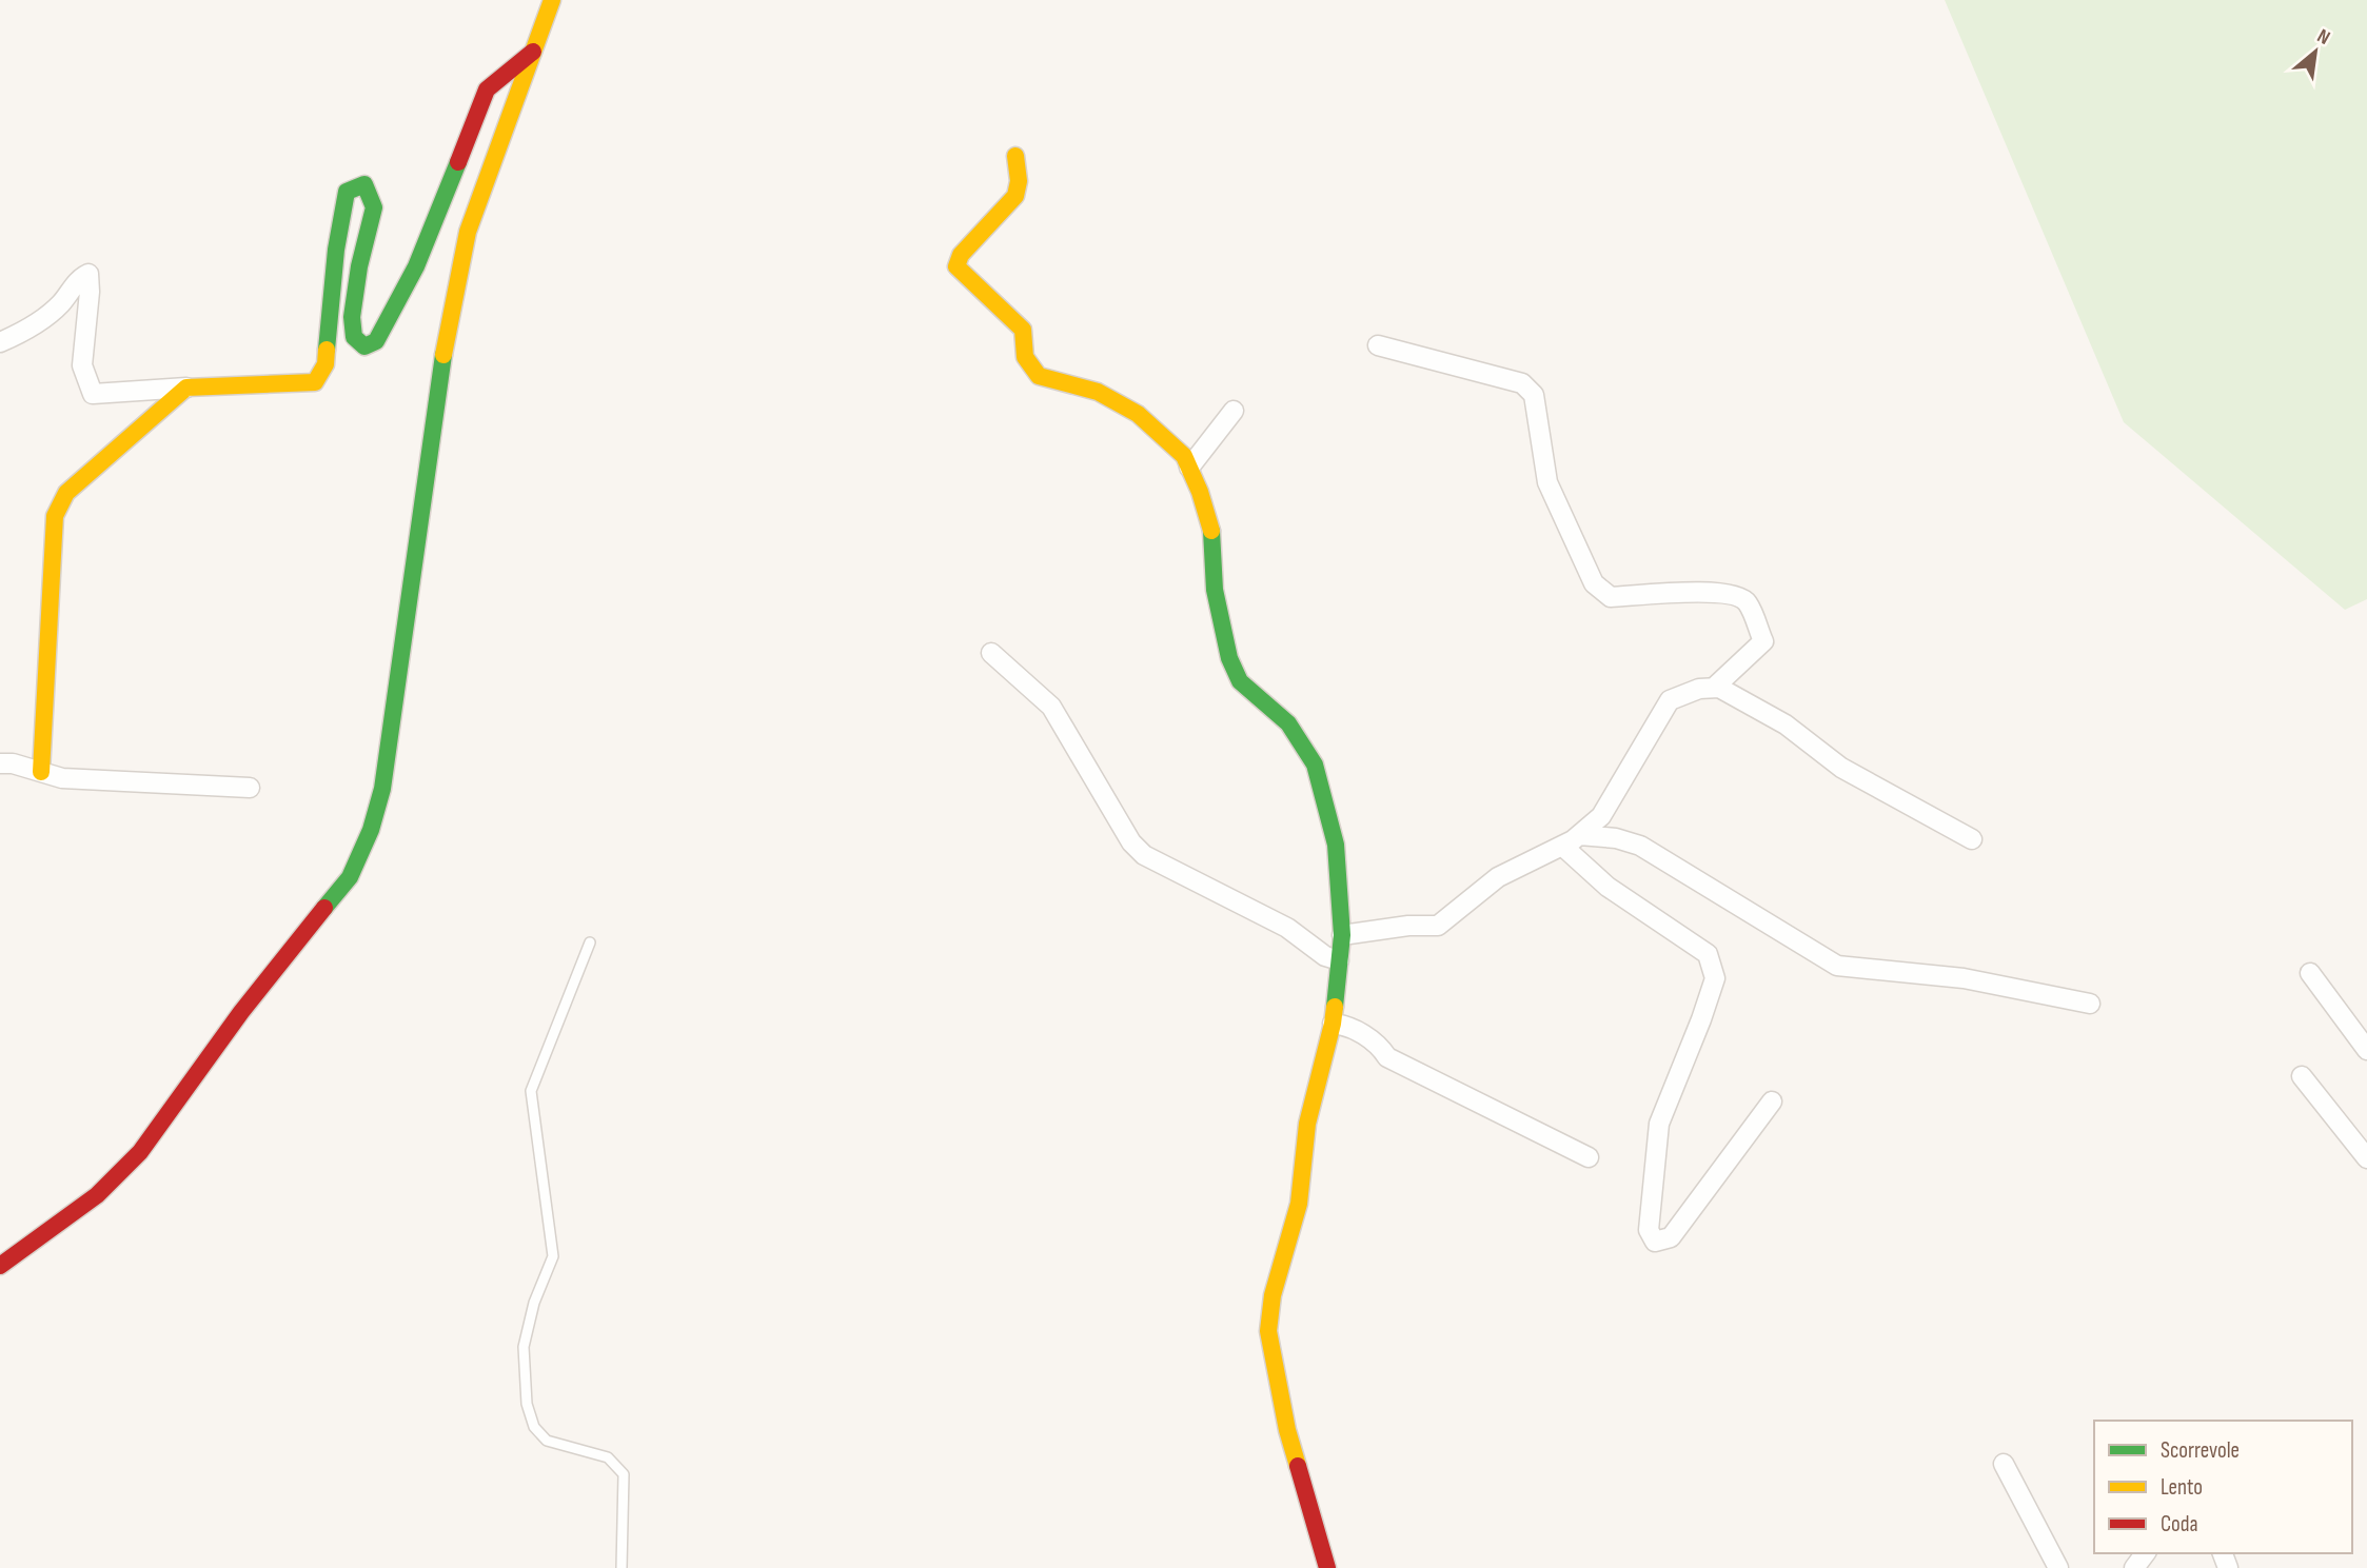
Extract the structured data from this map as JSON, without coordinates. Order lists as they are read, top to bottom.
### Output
{
  "legend": ["Scorrevole", "Lento", "Coda"],
  "north": "top right"
}
